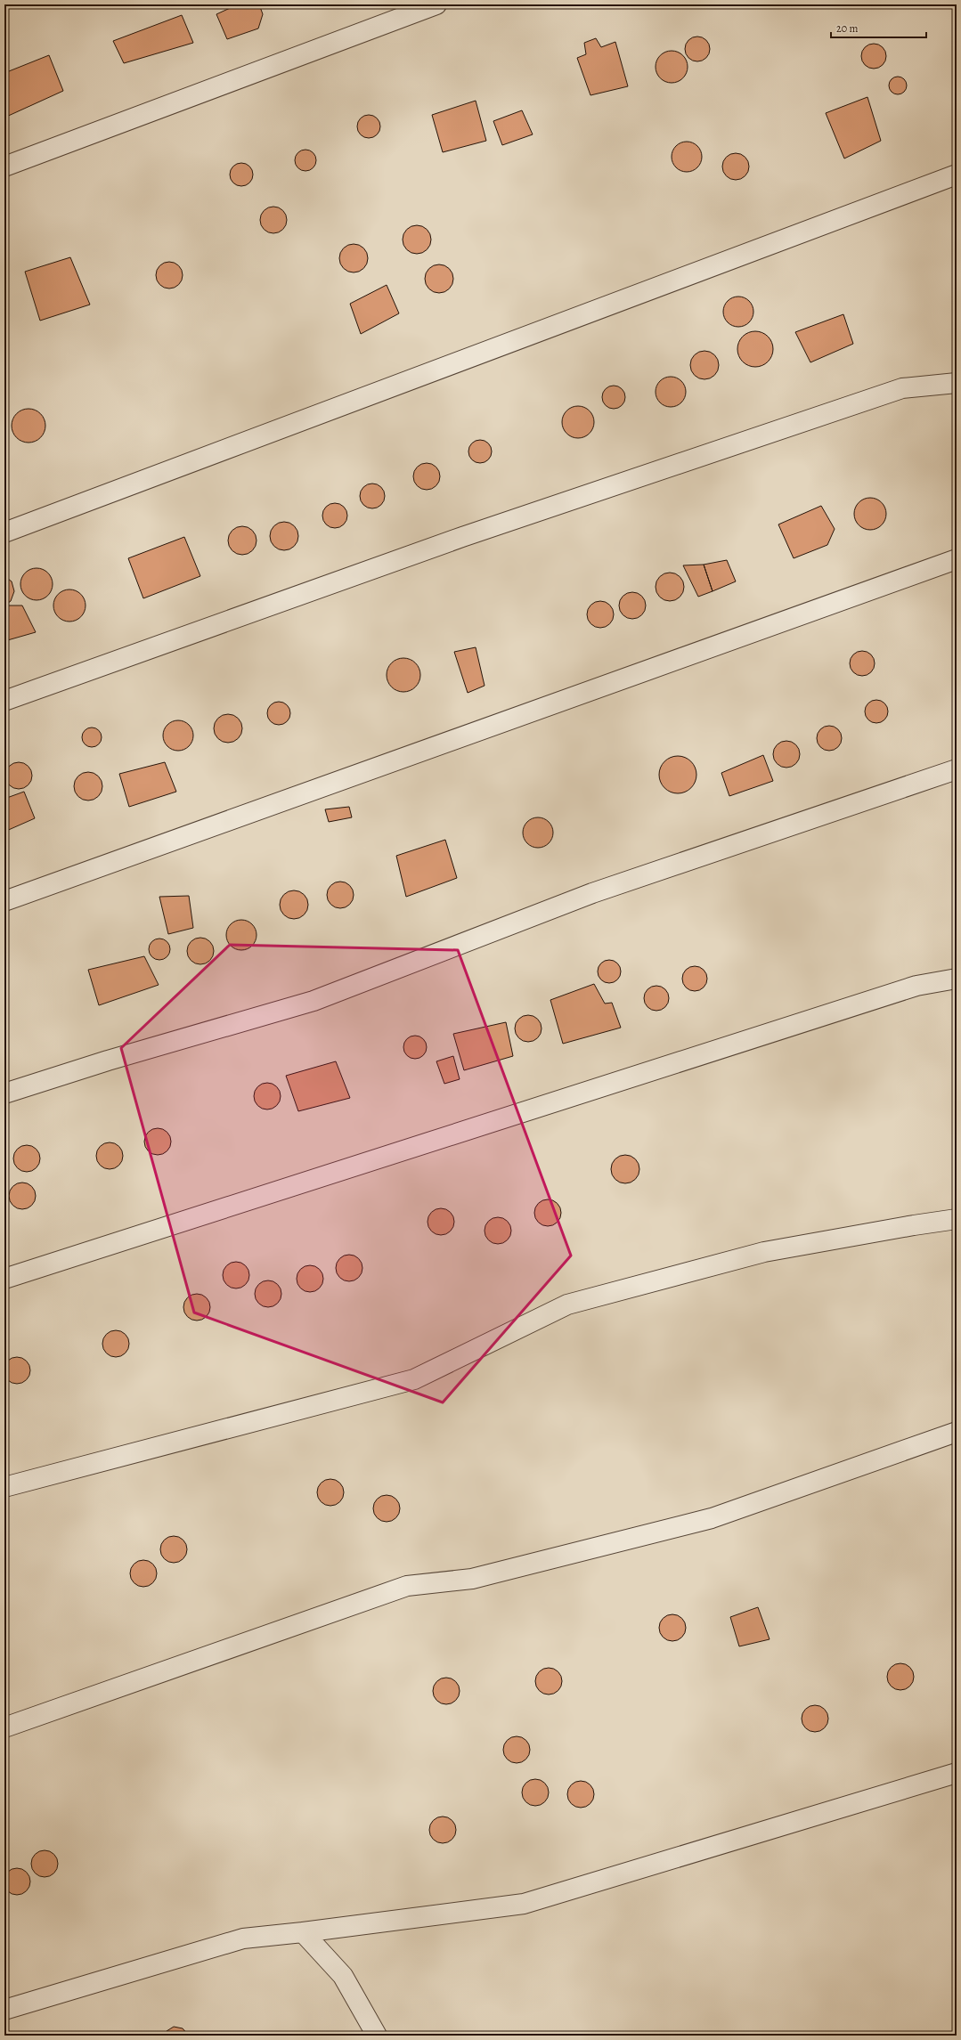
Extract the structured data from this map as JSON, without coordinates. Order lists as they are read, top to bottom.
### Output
{
  "scale_bar": "20 m"
}
